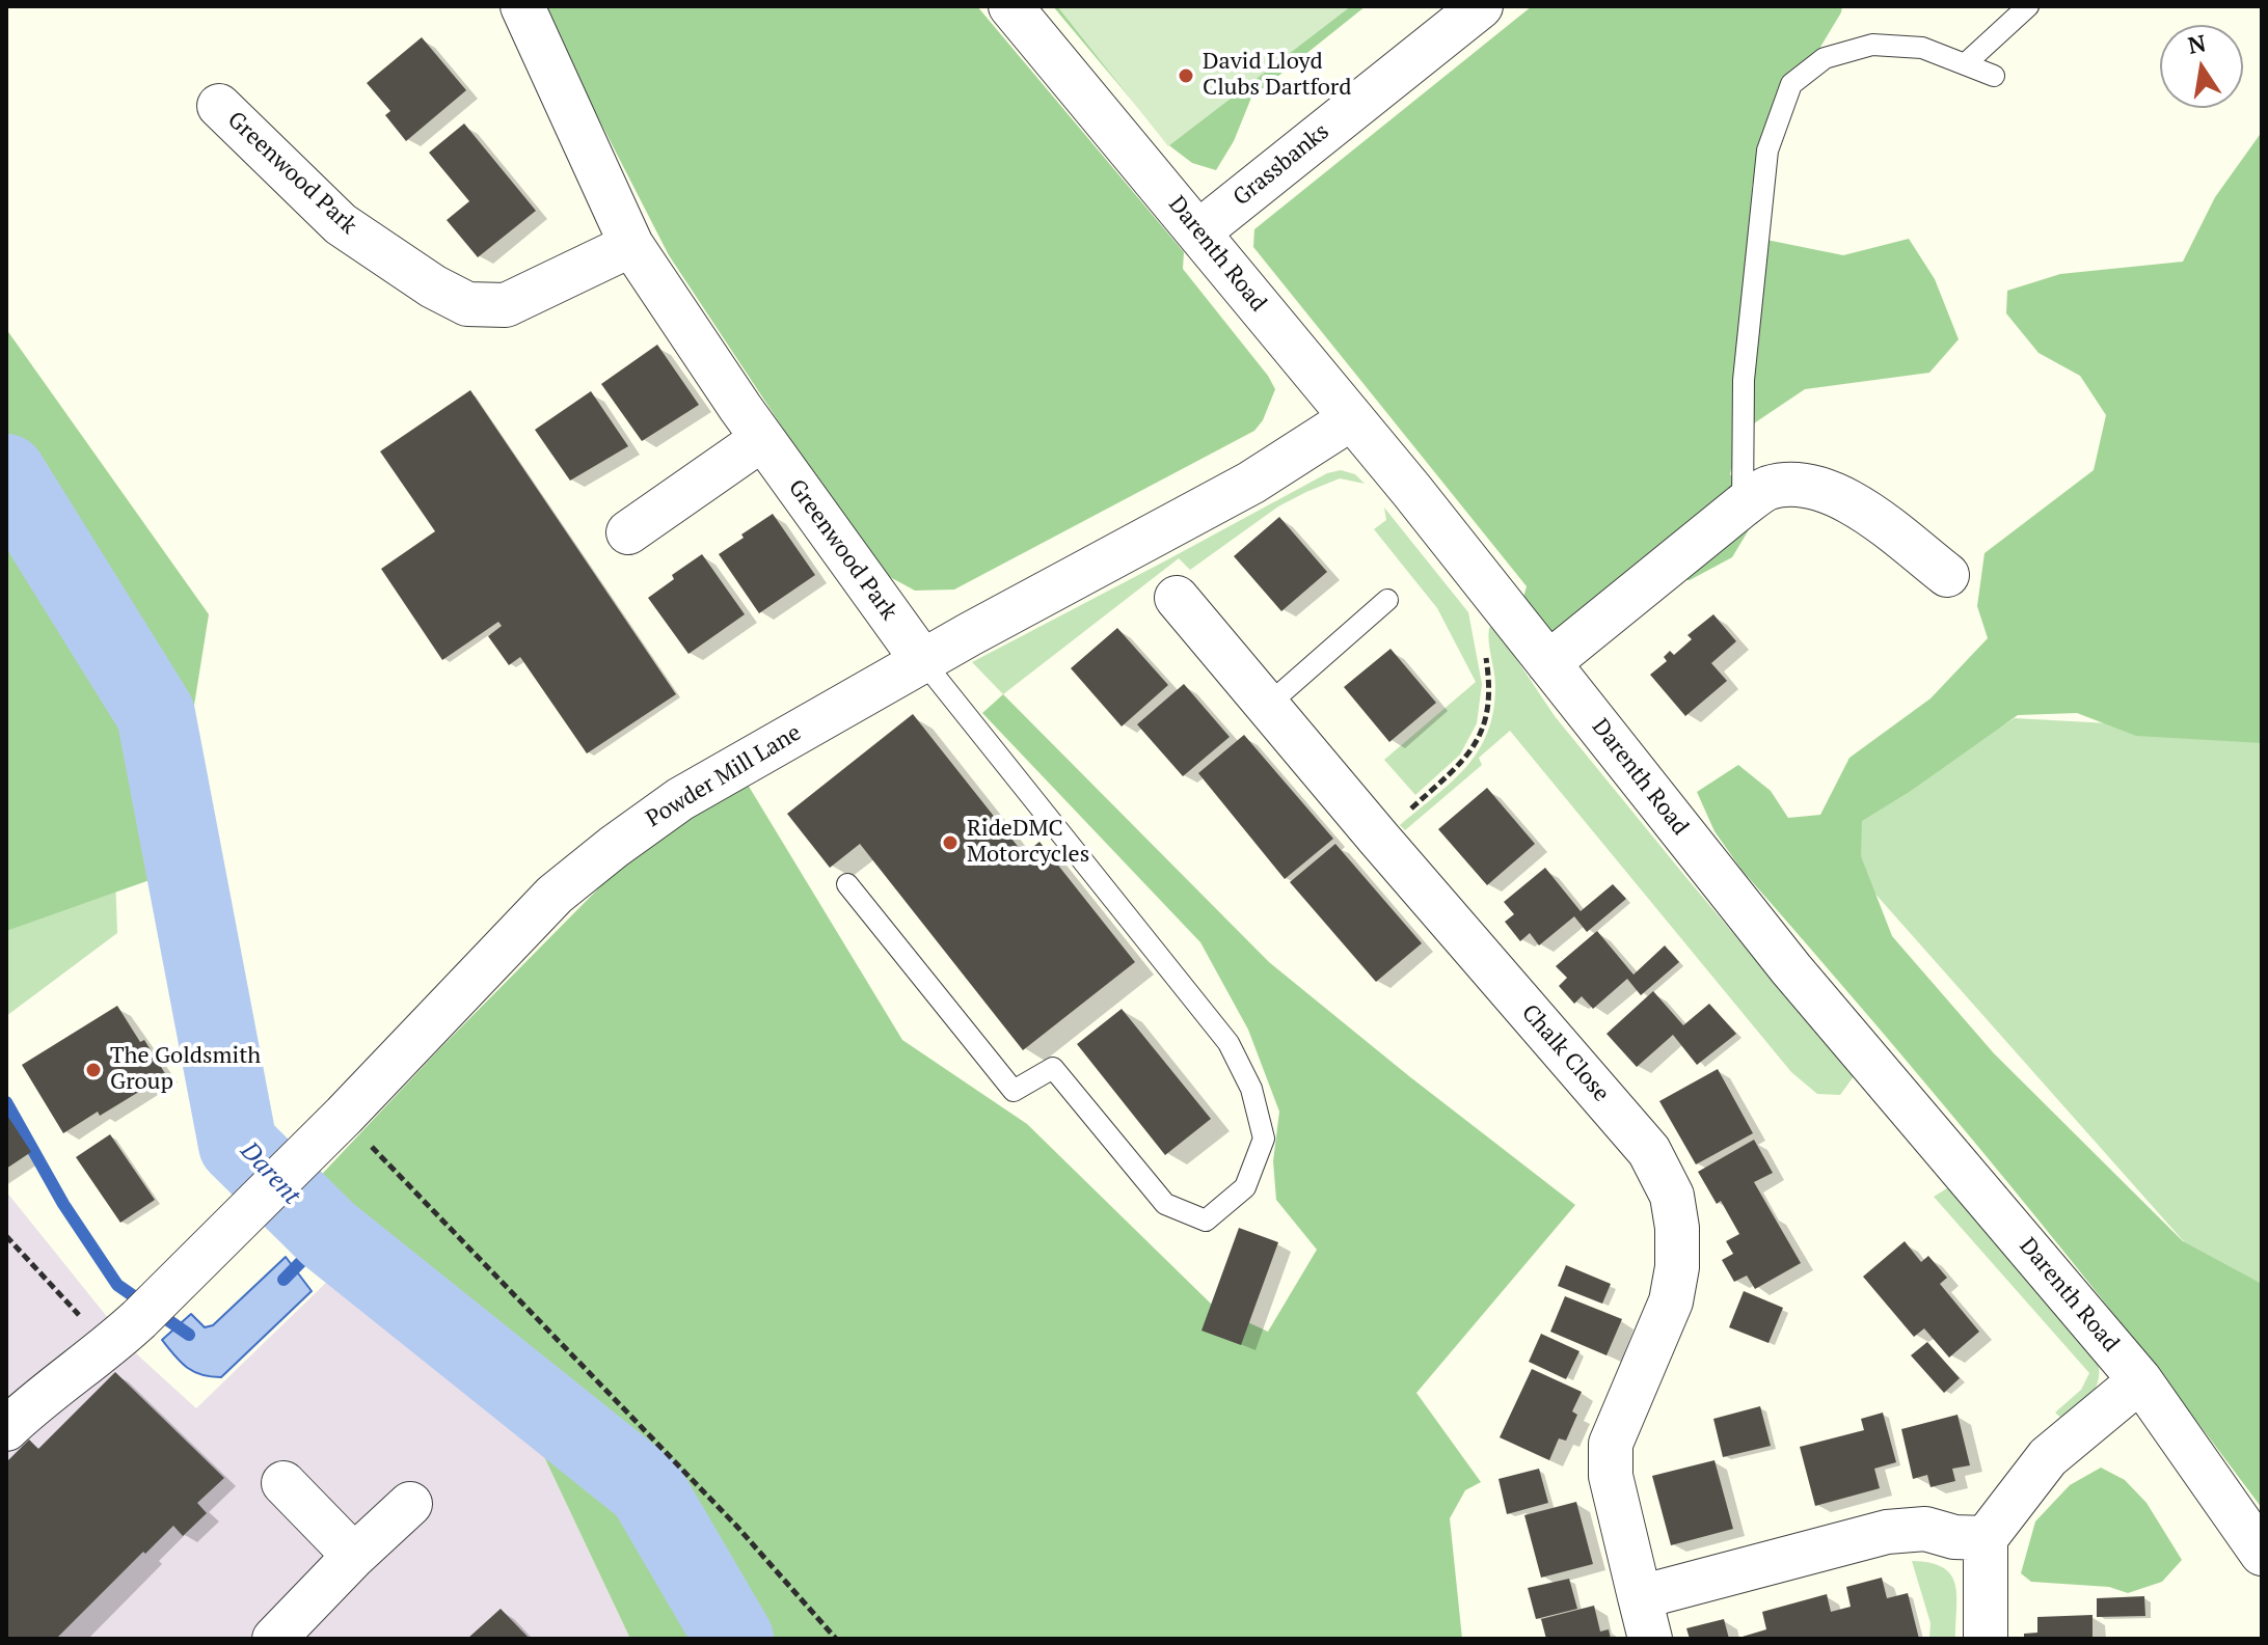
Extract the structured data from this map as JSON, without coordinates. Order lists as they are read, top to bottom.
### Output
{
  "streets": {
    "street": [
      "Grassbanks",
      "Greenwood Park",
      "Darenth Road",
      "Powder Mill Lane",
      "Chalk Close"
    ]
  },
  "crossings": [
    ["Grassbanks", "Darenth Road"],
    ["Greenwood Park", "Powder Mill Lane"],
    ["Darenth Road", "Powder Mill Lane"]
  ],
  "water": ["Darent"],
  "places": ["David Lloyd Clubs Dartford", "RideDMC Motorcycles", "The Goldsmith Group"],
  "north": "top"
}
